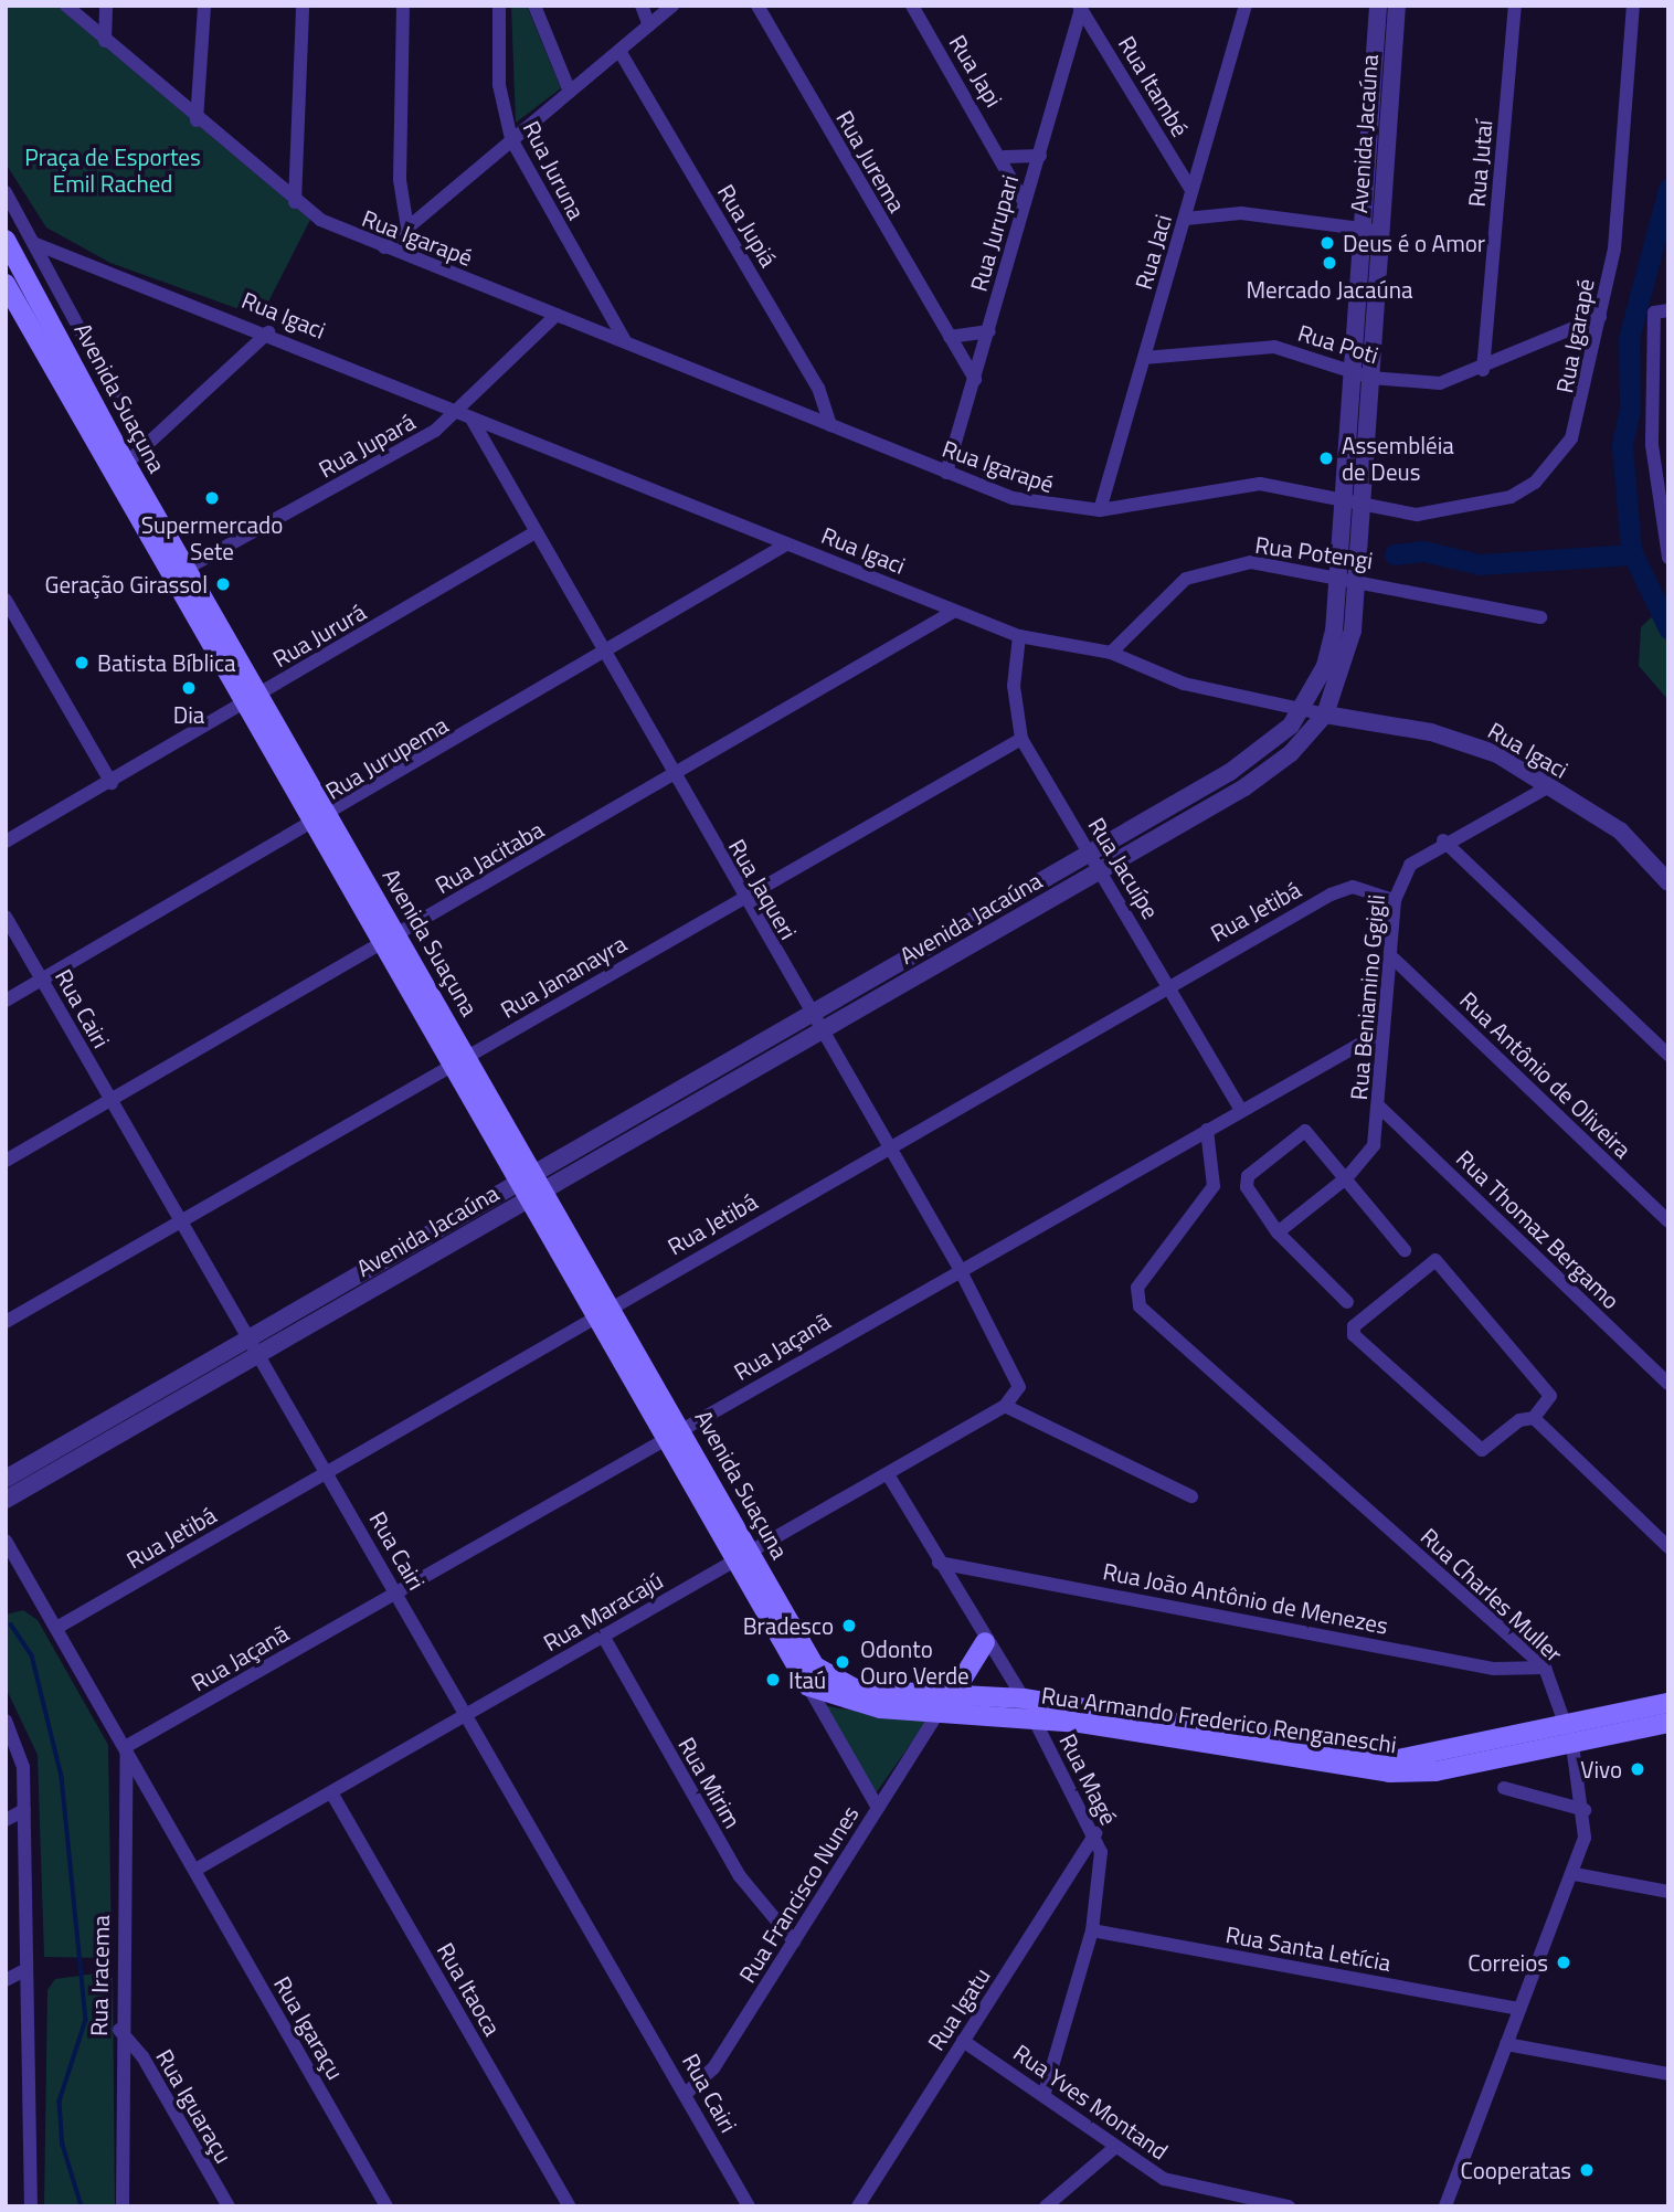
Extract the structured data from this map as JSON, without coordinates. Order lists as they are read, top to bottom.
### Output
{
  "streets": {
    "main road": ["Avenida Suaçuna", "Rua Armando Frederico Renganeschi"],
    "street": [
      "Rua Japi",
      "Rua Itambé",
      "Avenida Jacaúna",
      "Rua Jurema",
      "Rua Jutaí",
      "Rua Juruna",
      "Rua Jupiá",
      "Rua Jurupari",
      "Rua Igarapé",
      "Rua Jaci",
      "Rua Igaci",
      "Rua Poti",
      "Rua Jupará",
      "Rua Potengi",
      "Rua Jururá",
      "Rua Jurupema",
      "Rua Jacitaba",
      "Rua Jacuípe",
      "Rua Jaqueri",
      "Rua Jetibá",
      "Rua Jananayra",
      "Rua Beniamino Ggigli",
      "Rua Cairi",
      "Rua Antônio de Oliveira",
      "Rua Thomaz Bergamo",
      "Rua Jaçanã",
      "Rua Charles Muller",
      "Rua João Antônio de Menezes",
      "Rua Maracajú",
      "Rua Magé",
      "Rua Mirim",
      "Rua Francisco Nunes",
      "Rua Santa Letícia",
      "Rua Iracema",
      "Rua Itaoca",
      "Rua Igatu",
      "Rua Igaraçu",
      "Rua Yves Montand",
      "Rua Iguaraçu"
    ]
  },
  "crossings": [
    ["Rua Japi", "Rua Jurupari"],
    ["Rua Itambé", "Rua Jurupari"],
    ["Rua Itambé", "Rua Jaci"],
    ["Avenida Jacaúna", "Rua Igarapé"],
    ["Avenida Jacaúna", "Rua Igaci"],
    ["Avenida Jacaúna", "Rua Poti"],
    ["Avenida Jacaúna", "Avenida Suaçuna"],
    ["Avenida Jacaúna", "Rua Potengi"],
    ["Avenida Jacaúna", "Rua Jacuípe"],
    ["Avenida Jacaúna", "Rua Jaqueri"],
    ["Avenida Jacaúna", "Rua Cairi"],
    ["Rua Jurema", "Rua Jurupari"],
    ["Rua Jutaí", "Rua Poti"],
    ["Rua Juruna", "Rua Igarapé"],
    ["Rua Jupiá", "Rua Igarapé"],
    ["Rua Jurupari", "Rua Igarapé"],
    ["Rua Igarapé", "Rua Jaci"],
    ["Rua Igarapé", "Rua Poti"],
    ["Rua Igarapé", "Rua Jupará"],
    ["Rua Jaci", "Rua Poti"],
    ["Rua Igaci", "Rua Jupará"],
    ["Rua Igaci", "Rua Potengi"],
    ["Rua Igaci", "Rua Jurupema"],
    ["Rua Igaci", "Rua Jacitaba"],
    ["Rua Igaci", "Rua Jacuípe"],
    ["Rua Igaci", "Rua Jaqueri"],
    ["Rua Igaci", "Rua Beniamino Ggigli"],
    ["Avenida Suaçuna", "Rua Jupará"],
    ["Avenida Suaçuna", "Rua Jururá"],
    ["Avenida Suaçuna", "Rua Jurupema"],
    ["Avenida Suaçuna", "Rua Jacitaba"],
    ["Avenida Suaçuna", "Rua Jetibá"],
    ["Avenida Suaçuna", "Rua Jananayra"],
    ["Avenida Suaçuna", "Rua Jaçanã"],
    ["Avenida Suaçuna", "Rua Maracajú"],
    ["Avenida Suaçuna", "Rua Armando Frederico Renganeschi"],
    ["Rua Jupará", "Rua Jaqueri"],
    ["Rua Jururá", "Rua Jaqueri"],
    ["Rua Jurupema", "Rua Jaqueri"],
    ["Rua Jurupema", "Rua Cairi"],
    ["Rua Jacitaba", "Rua Jaqueri"],
    ["Rua Jacitaba", "Rua Cairi"],
    ["Rua Jacuípe", "Rua Jetibá"],
    ["Rua Jacuípe", "Rua Jananayra"],
    ["Rua Jacuípe", "Rua Jaçanã"],
    ["Rua Jaqueri", "Rua Jetibá"],
    ["Rua Jaqueri", "Rua Jananayra"],
    ["Rua Jaqueri", "Rua Jaçanã"],
    ["Rua Jaqueri", "Rua Maracajú"],
    ["Rua Jetibá", "Rua Beniamino Ggigli"],
    ["Rua Jetibá", "Rua Cairi"],
    ["Rua Jananayra", "Rua Cairi"],
    ["Rua Beniamino Ggigli", "Rua Antônio de Oliveira"],
    ["Rua Beniamino Ggigli", "Rua Thomaz Bergamo"],
    ["Rua Beniamino Ggigli", "Rua Jaçanã"],
    ["Rua Cairi", "Rua Jaçanã"],
    ["Rua Cairi", "Rua Maracajú"],
    ["Rua Cairi", "Rua Francisco Nunes"],
    ["Rua Jaçanã", "Rua Charles Muller"],
    ["Rua Jaçanã", "Rua Iracema"],
    ["Rua Charles Muller", "Rua João Antônio de Menezes"],
    ["Rua Charles Muller", "Rua Armando Frederico Renganeschi"],
    ["Rua Charles Muller", "Rua Santa Letícia"],
    ["Rua João Antônio de Menezes", "Rua Magé"],
    ["Rua Maracajú", "Rua Magé"],
    ["Rua Maracajú", "Rua Mirim"],
    ["Rua Maracajú", "Rua Itaoca"],
    ["Rua Maracajú", "Rua Igaraçu"],
    ["Rua Armando Frederico Renganeschi", "Rua Magé"],
    ["Rua Armando Frederico Renganeschi", "Rua Francisco Nunes"],
    ["Rua Magé", "Rua Santa Letícia"],
    ["Rua Magé", "Rua Igatu"],
    ["Rua Magé", "Rua Yves Montand"],
    ["Rua Mirim", "Rua Francisco Nunes"],
    ["Rua Iracema", "Rua Iguaraçu"],
    ["Rua Igatu", "Rua Yves Montand"]
  ],
  "parks": ["Praça de Esportes Emil Rached"],
  "places": [
    "Deus é o Amor",
    "Mercado Jacaúna",
    "Assembléia de Deus",
    "Supermercado Sete",
    "Geração Girassol",
    "Batista Bíblica",
    "Dia",
    "Bradesco",
    "Odonto Ouro Verde",
    "Itaú",
    "Vivo",
    "Correios",
    "Cooperatas"
  ]
}
